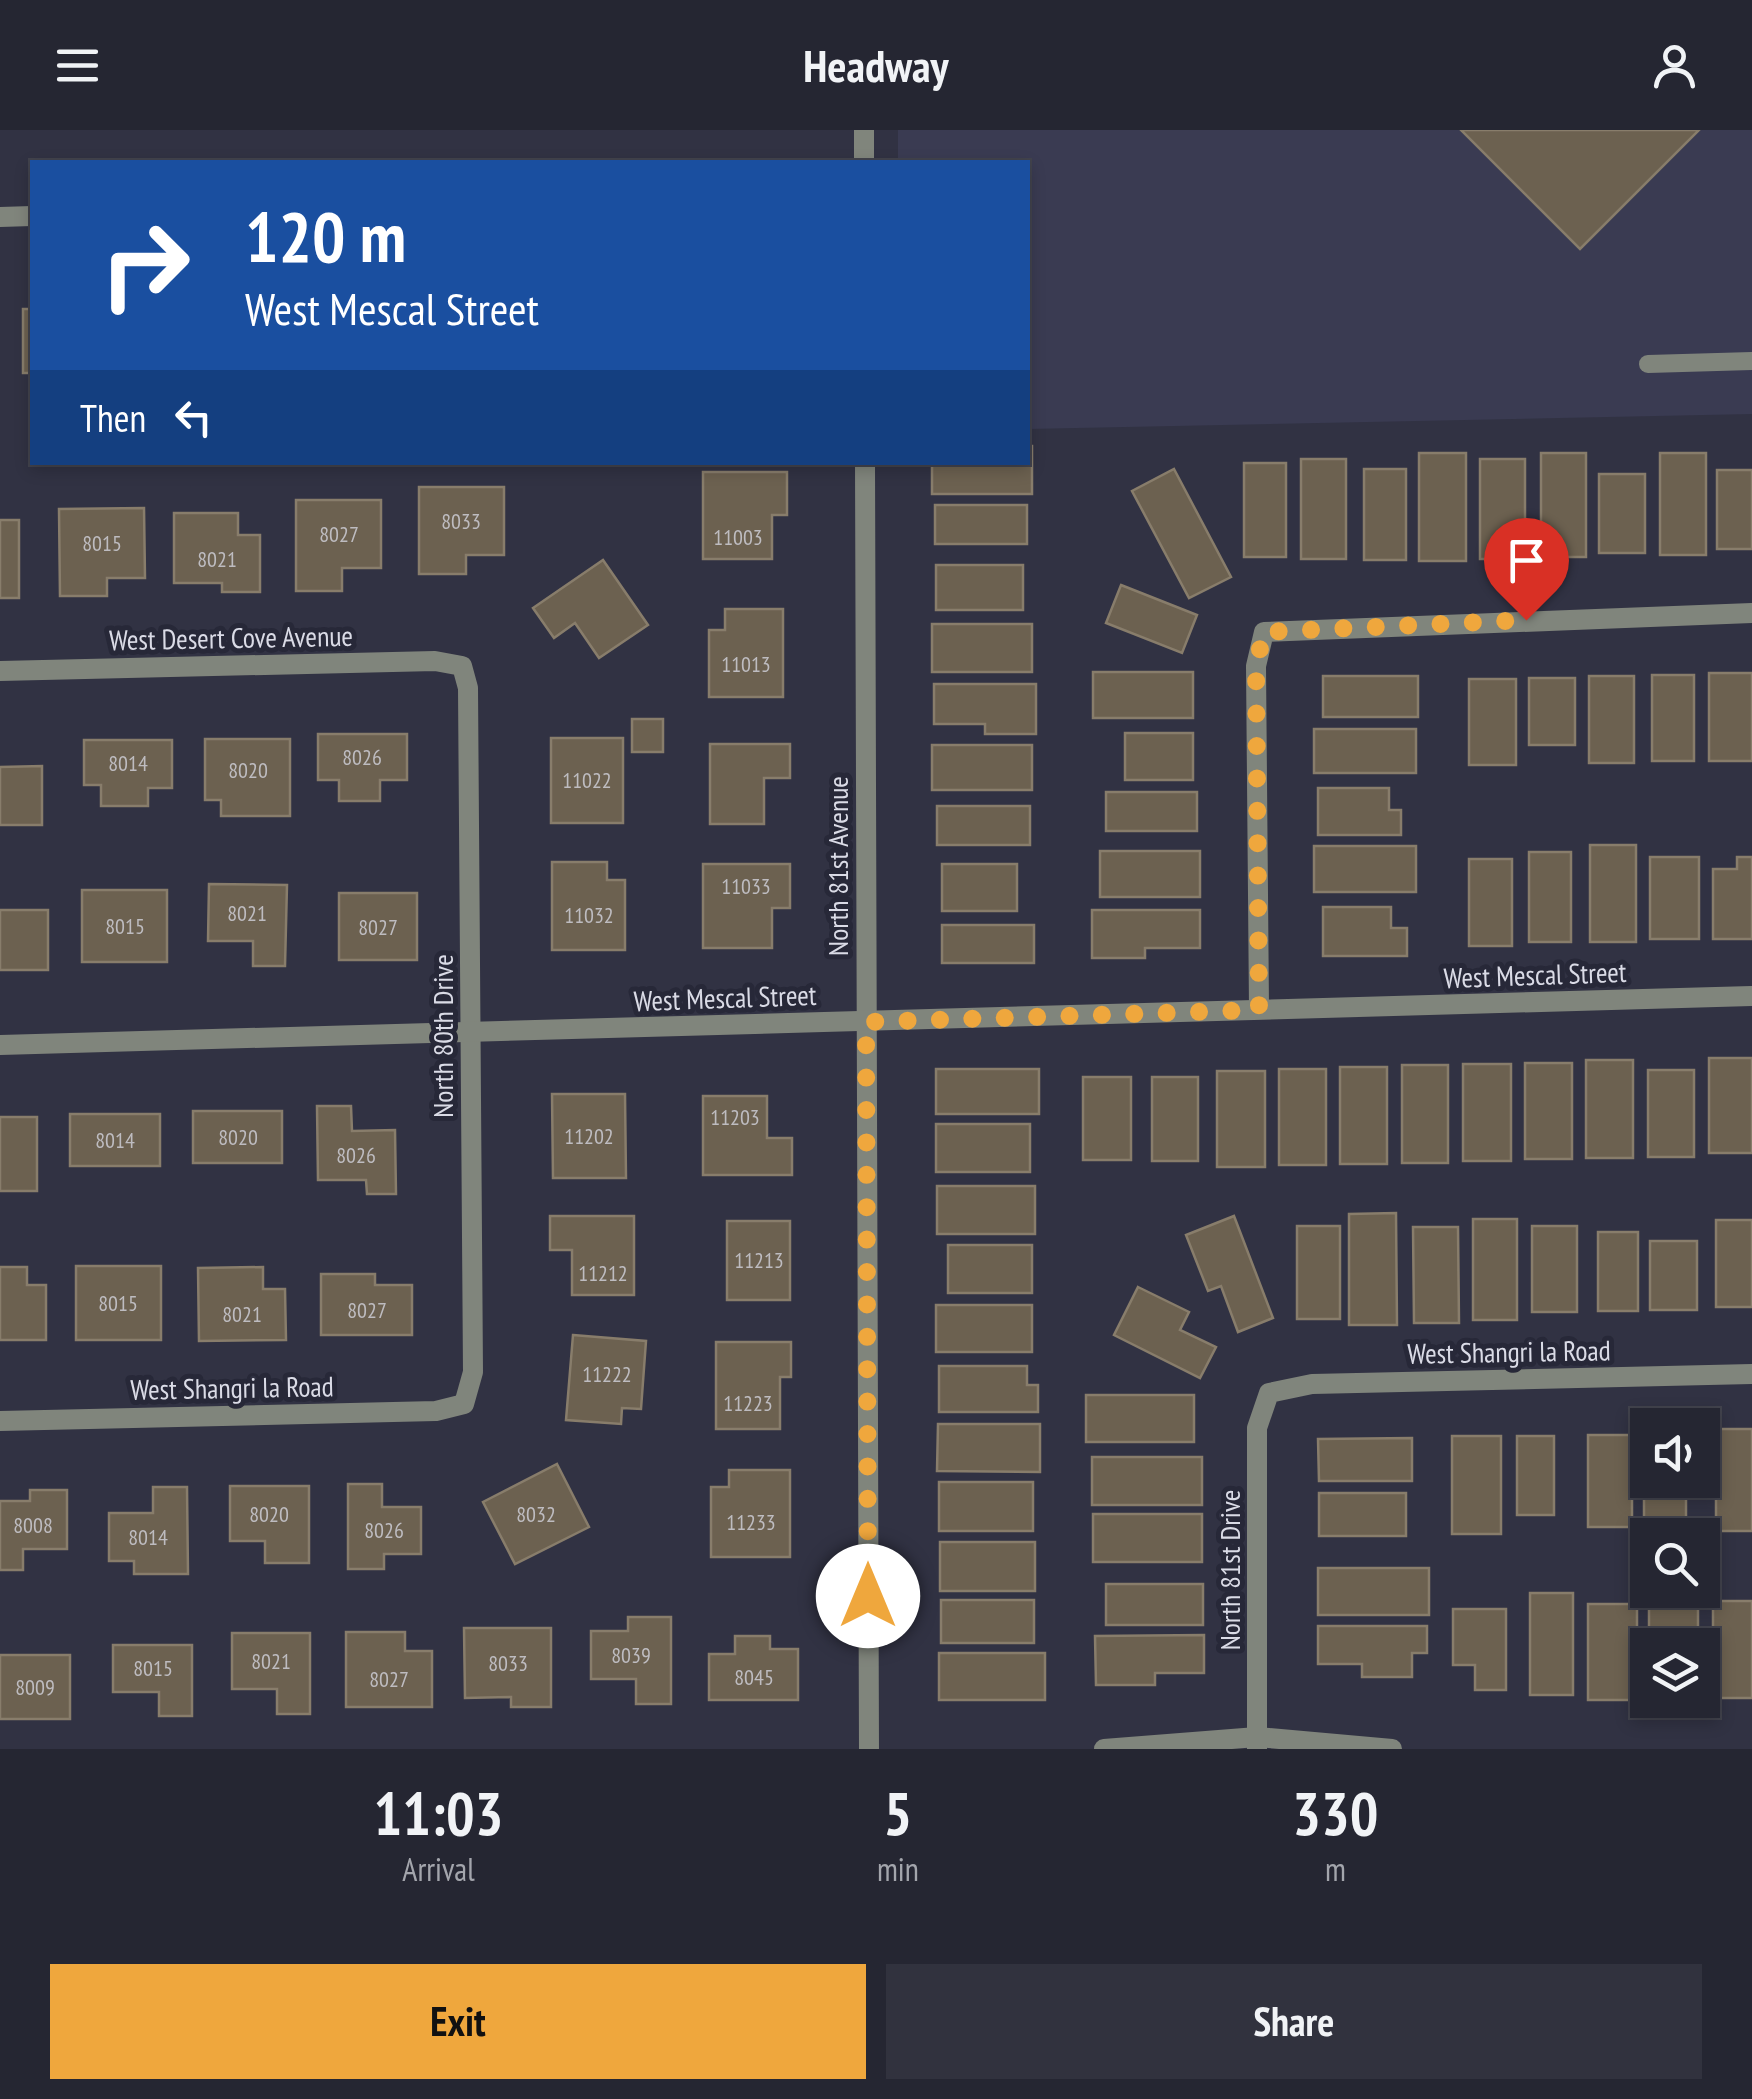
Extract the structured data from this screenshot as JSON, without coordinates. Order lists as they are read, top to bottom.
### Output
{
  "streets": {
    "street": [
      "West Desert Cove Avenue",
      "North 81st Avenue",
      "West Mescal Street",
      "North 80th Drive",
      "West Shangri la Road",
      "North 81st Drive"
    ]
  },
  "crossings": [
    ["West Desert Cove Avenue", "North 80th Drive"],
    ["North 81st Avenue", "West Mescal Street"],
    ["West Mescal Street", "North 80th Drive"],
    ["North 80th Drive", "West Shangri la Road"],
    ["West Shangri la Road", "North 81st Drive"]
  ],
  "house_numbers": [
    "8033",
    "8027",
    "11003",
    "8015",
    "8021",
    "11013",
    "8026",
    "8014",
    "8020",
    "11022",
    "11033",
    "8021",
    "11032",
    "8015",
    "8027",
    "11203",
    "11202",
    "8020",
    "8014",
    "8026",
    "11213",
    "11212",
    "8015",
    "8027",
    "8021",
    "11222",
    "11223",
    "8020",
    "8032",
    "11233",
    "8008",
    "8026",
    "8014",
    "8039",
    "8021",
    "8033",
    "8015",
    "8045",
    "8027",
    "8009"
  ],
  "page": {
    "header": "Headway",
    "turn": ["120 m", "West Mescal Street"],
    "then": "Then",
    "eta": [
      "11:03",
      "Arrival",
      "5",
      "min",
      "330",
      "m"
    ],
    "buttons": ["Exit", "Share"]
  }
}
